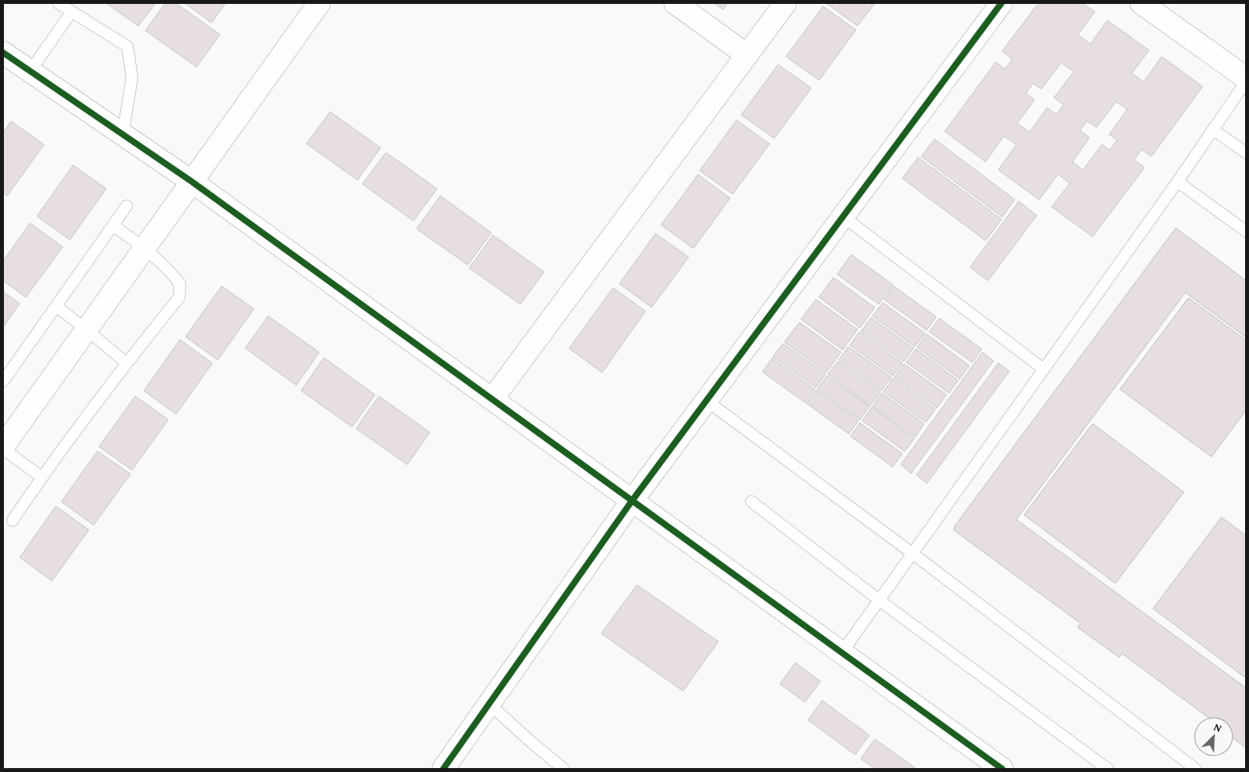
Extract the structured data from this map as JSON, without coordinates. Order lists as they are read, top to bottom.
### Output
{
  "north": "top right"
}
